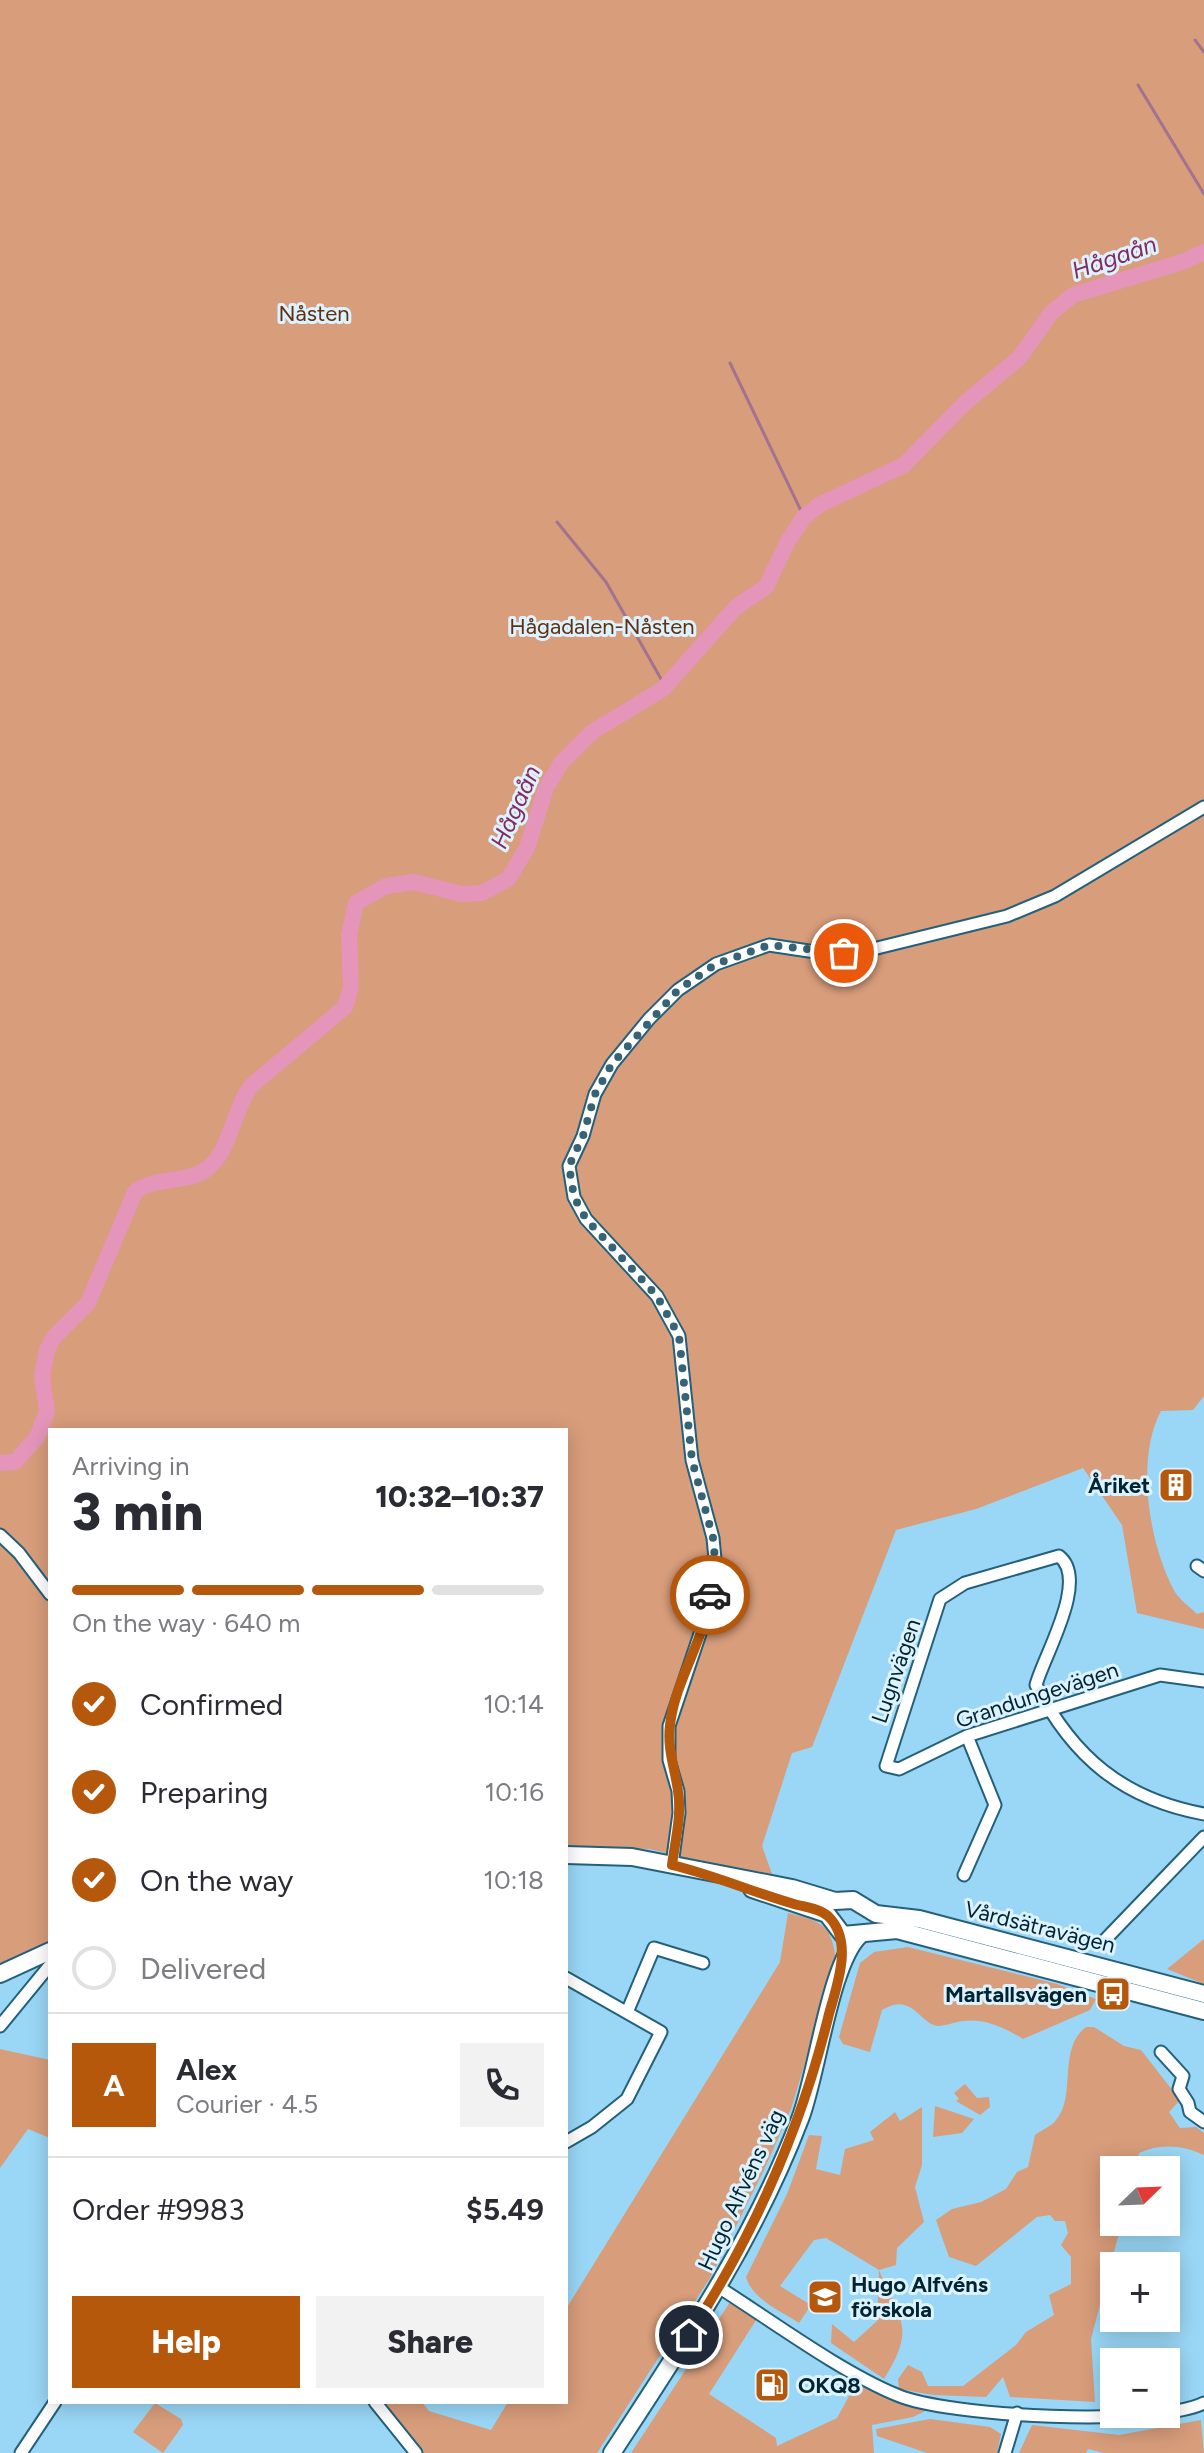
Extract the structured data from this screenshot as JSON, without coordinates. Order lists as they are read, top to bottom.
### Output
{
  "streets": {
    "street": [
      "Lugnvägen",
      "Grandungevägen",
      "Vårdsätravägen",
      "Hugo Alfvéns väg"
    ]
  },
  "crossings": [
    ["Lugnvägen", "Grandungevägen"],
    ["Vårdsätravägen", "Hugo Alfvéns väg"]
  ],
  "water": ["Hågaån"],
  "parks": ["Nåsten", "Hågadalen-Nåsten"],
  "places": {
    "building": ["Åriket"],
    "bus stop": ["Martallsvägen"],
    "school or university": ["Hugo Alfvéns förskola"],
    "fuel station": ["OKQ8"]
  },
  "north": "top right",
  "page": {
    "heading": ["3 min", "Arriving in", "10:32–10:37"],
    "panel": [
      "Alex",
      "Courier · 4.5",
      "Order #9983",
      "$5.49"
    ],
    "bar": "On the way · 640 m",
    "list": [
      ["Confirmed", "10:14"],
      ["Preparing", "10:16"],
      ["On the way", "10:18"],
      "Delivered"
    ],
    "round": "A",
    "map_buttons": ["+", "−"],
    "buttons": ["Help", "Share"]
  }
}
